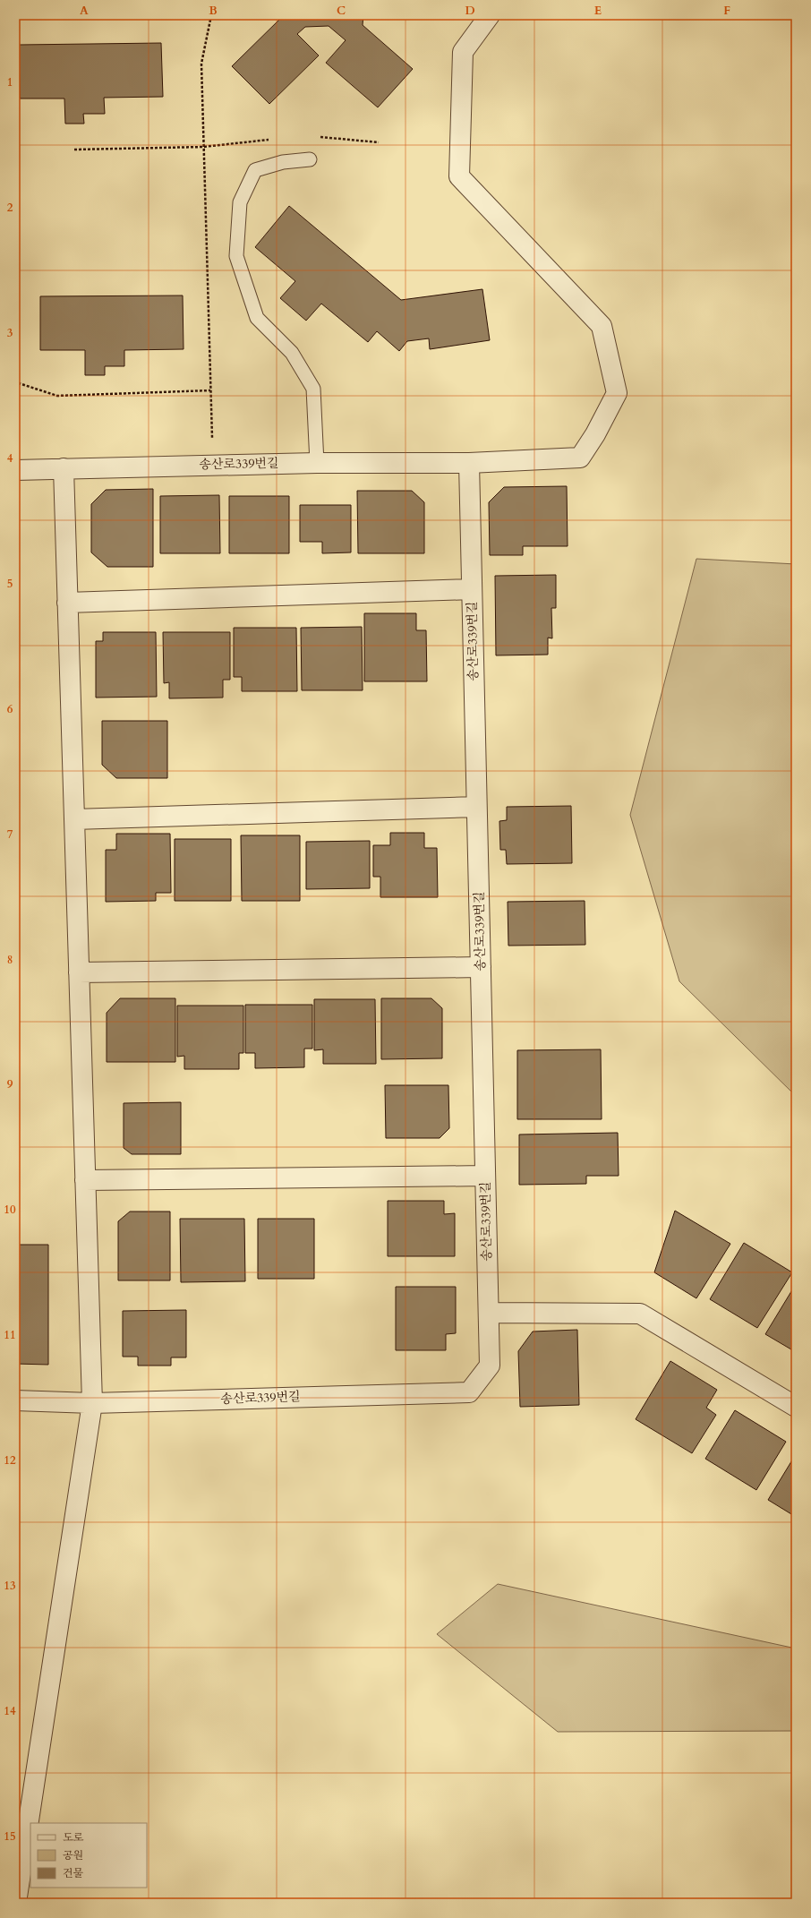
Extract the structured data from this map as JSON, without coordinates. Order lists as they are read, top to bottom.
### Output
{
  "streets": {
    "street": ["송산로339번길"]
  },
  "legend": ["도로", "공원", "건물"],
  "grid": {
    "columns": [
      "A",
      "B",
      "C",
      "D",
      "E",
      "F"
    ],
    "rows": [
      "1",
      "2",
      "3",
      "4",
      "5",
      "6",
      "7",
      "8",
      "9",
      "10",
      "11",
      "12",
      "13",
      "14",
      "15"
    ]
  }
}
